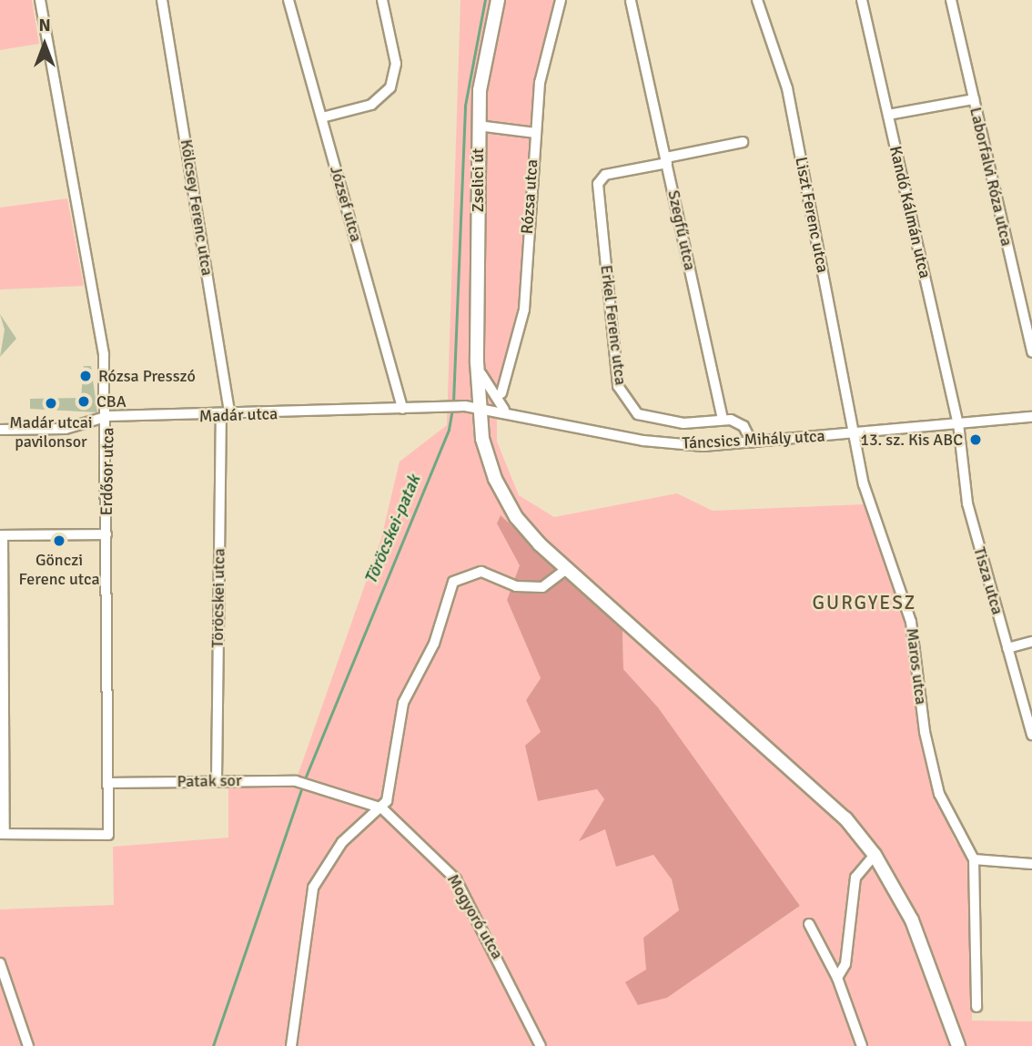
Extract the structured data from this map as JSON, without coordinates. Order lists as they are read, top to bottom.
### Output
{
  "streets": {
    "main road": ["Zselici út"],
    "street": [
      "Laborfalvi Róza utca",
      "Rózsa utca",
      "József utca",
      "Kölcsey Ferenc utca",
      "Kandó Kálmán utca",
      "Liszt Ferenc utca",
      "Szegfű utca",
      "Erkel Ferenc utca",
      "Madár utca",
      "Táncsics Mihály utca",
      "Erdősor utca",
      "Tisza utca",
      "Töröcskei utca",
      "Maros utca",
      "Patak sor",
      "Mogyoró utca"
    ]
  },
  "crossings": [
    ["Zselici út", "Madár utca"],
    ["Zselici út", "Táncsics Mihály utca"],
    ["József utca", "Madár utca"],
    ["Kölcsey Ferenc utca", "Madár utca"],
    ["Kölcsey Ferenc utca", "Töröcskei utca"],
    ["Kandó Kálmán utca", "Táncsics Mihály utca"],
    ["Kandó Kálmán utca", "Tisza utca"],
    ["Liszt Ferenc utca", "Táncsics Mihály utca"],
    ["Liszt Ferenc utca", "Maros utca"],
    ["Szegfű utca", "Erkel Ferenc utca"],
    ["Madár utca", "Táncsics Mihály utca"],
    ["Madár utca", "Erdősor utca"],
    ["Madár utca", "Töröcskei utca"],
    ["Táncsics Mihály utca", "Tisza utca"],
    ["Táncsics Mihály utca", "Maros utca"],
    ["Erdősor utca", "Patak sor"],
    ["Töröcskei utca", "Patak sor"],
    ["Patak sor", "Mogyoró utca"]
  ],
  "districts": ["GURGYESZ"],
  "water": ["Töröcskei-patak"],
  "places": [
    "Rózsa Presszó",
    "CBA",
    "Madár utcai pavilonsor",
    "13. sz. Kis ABC",
    "Gönczi Ferenc utca"
  ],
  "north": "top"
}
